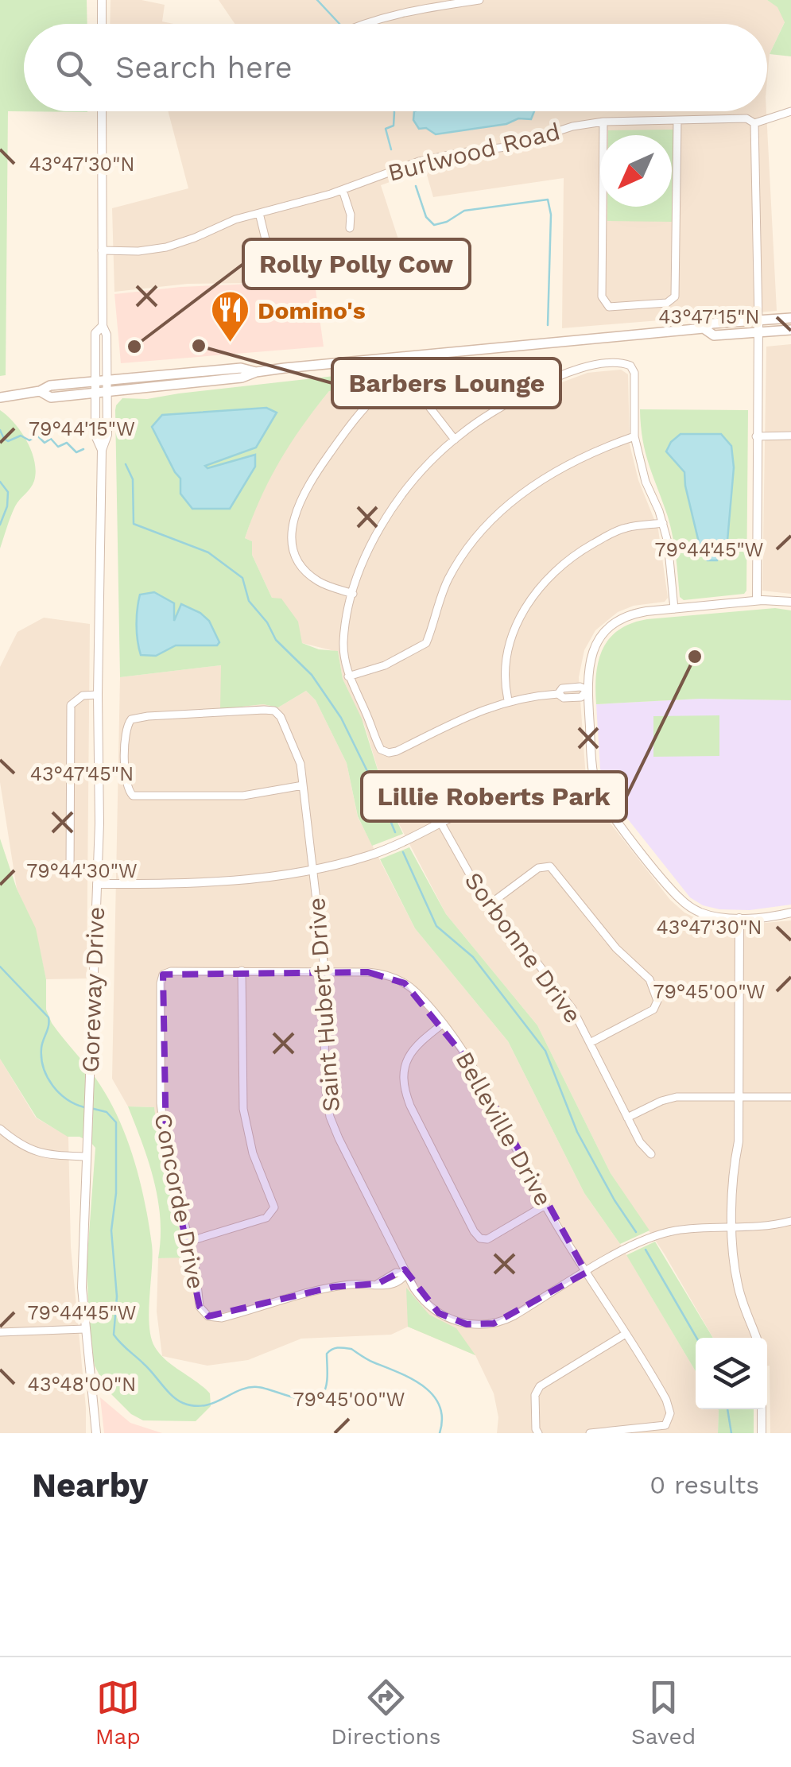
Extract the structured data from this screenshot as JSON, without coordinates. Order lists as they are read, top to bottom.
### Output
{
  "streets": {
    "street": [
      "Burlwood Road",
      "Sorbonne Drive",
      "Goreway Drive",
      "Saint Hubert Drive",
      "Belleville Drive",
      "Concorde Drive"
    ]
  },
  "crossings": [
    ["Burlwood Road", "Goreway Drive"],
    ["Saint Hubert Drive", "Belleville Drive"],
    ["Saint Hubert Drive", "Concorde Drive"],
    ["Belleville Drive", "Concorde Drive"]
  ],
  "places": {
    "restaurant": ["Domino's"],
    "other": ["Barbers Lounge", "Rolly Polly Cow", "Lillie Roberts Park"]
  },
  "north": "bottom left",
  "page": {
    "search": "Search here",
    "heading": ["Nearby", "0 results"],
    "nav": ["Map", "Directions", "Saved"]
  },
  "coordinates": [
    "43°47'30\"N",
    "43°47'15\"N",
    "79°44'15\"W",
    "79°44'45\"W",
    "43°47'45\"N",
    "79°44'30\"W",
    "79°45'00\"W",
    "43°48'00\"N"
  ]
}
